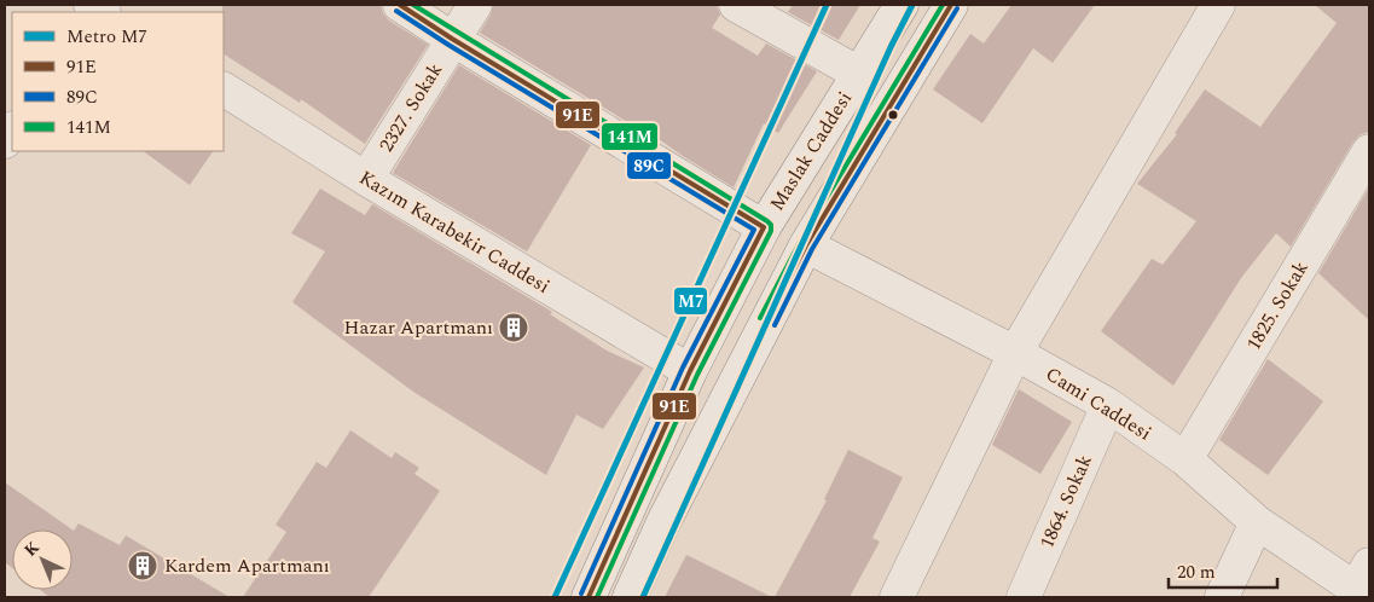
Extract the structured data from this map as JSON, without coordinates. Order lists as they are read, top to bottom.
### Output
{
  "streets": {
    "street": [
      "2327. Sokak",
      "Maslak Caddesi",
      "Kazım Karabekir Caddesi",
      "1825. Sokak",
      "Cami Caddesi",
      "1864. Sokak"
    ]
  },
  "crossings": [
    ["2327. Sokak", "Kazım Karabekir Caddesi"],
    ["Maslak Caddesi", "Kazım Karabekir Caddesi"],
    ["1825. Sokak", "Cami Caddesi"],
    ["Cami Caddesi", "1864. Sokak"]
  ],
  "places": {
    "building": ["Hazar Apartmanı", "Kardem Apartmanı"]
  },
  "lines": [
    "metro line M7",
    "transit line 91E",
    "transit line 141M",
    "transit line 89C"
  ],
  "legend": [
    "Metro M7",
    "91E",
    "89C",
    "141M"
  ],
  "scale_bar": "20 m",
  "north": "top left"
}
